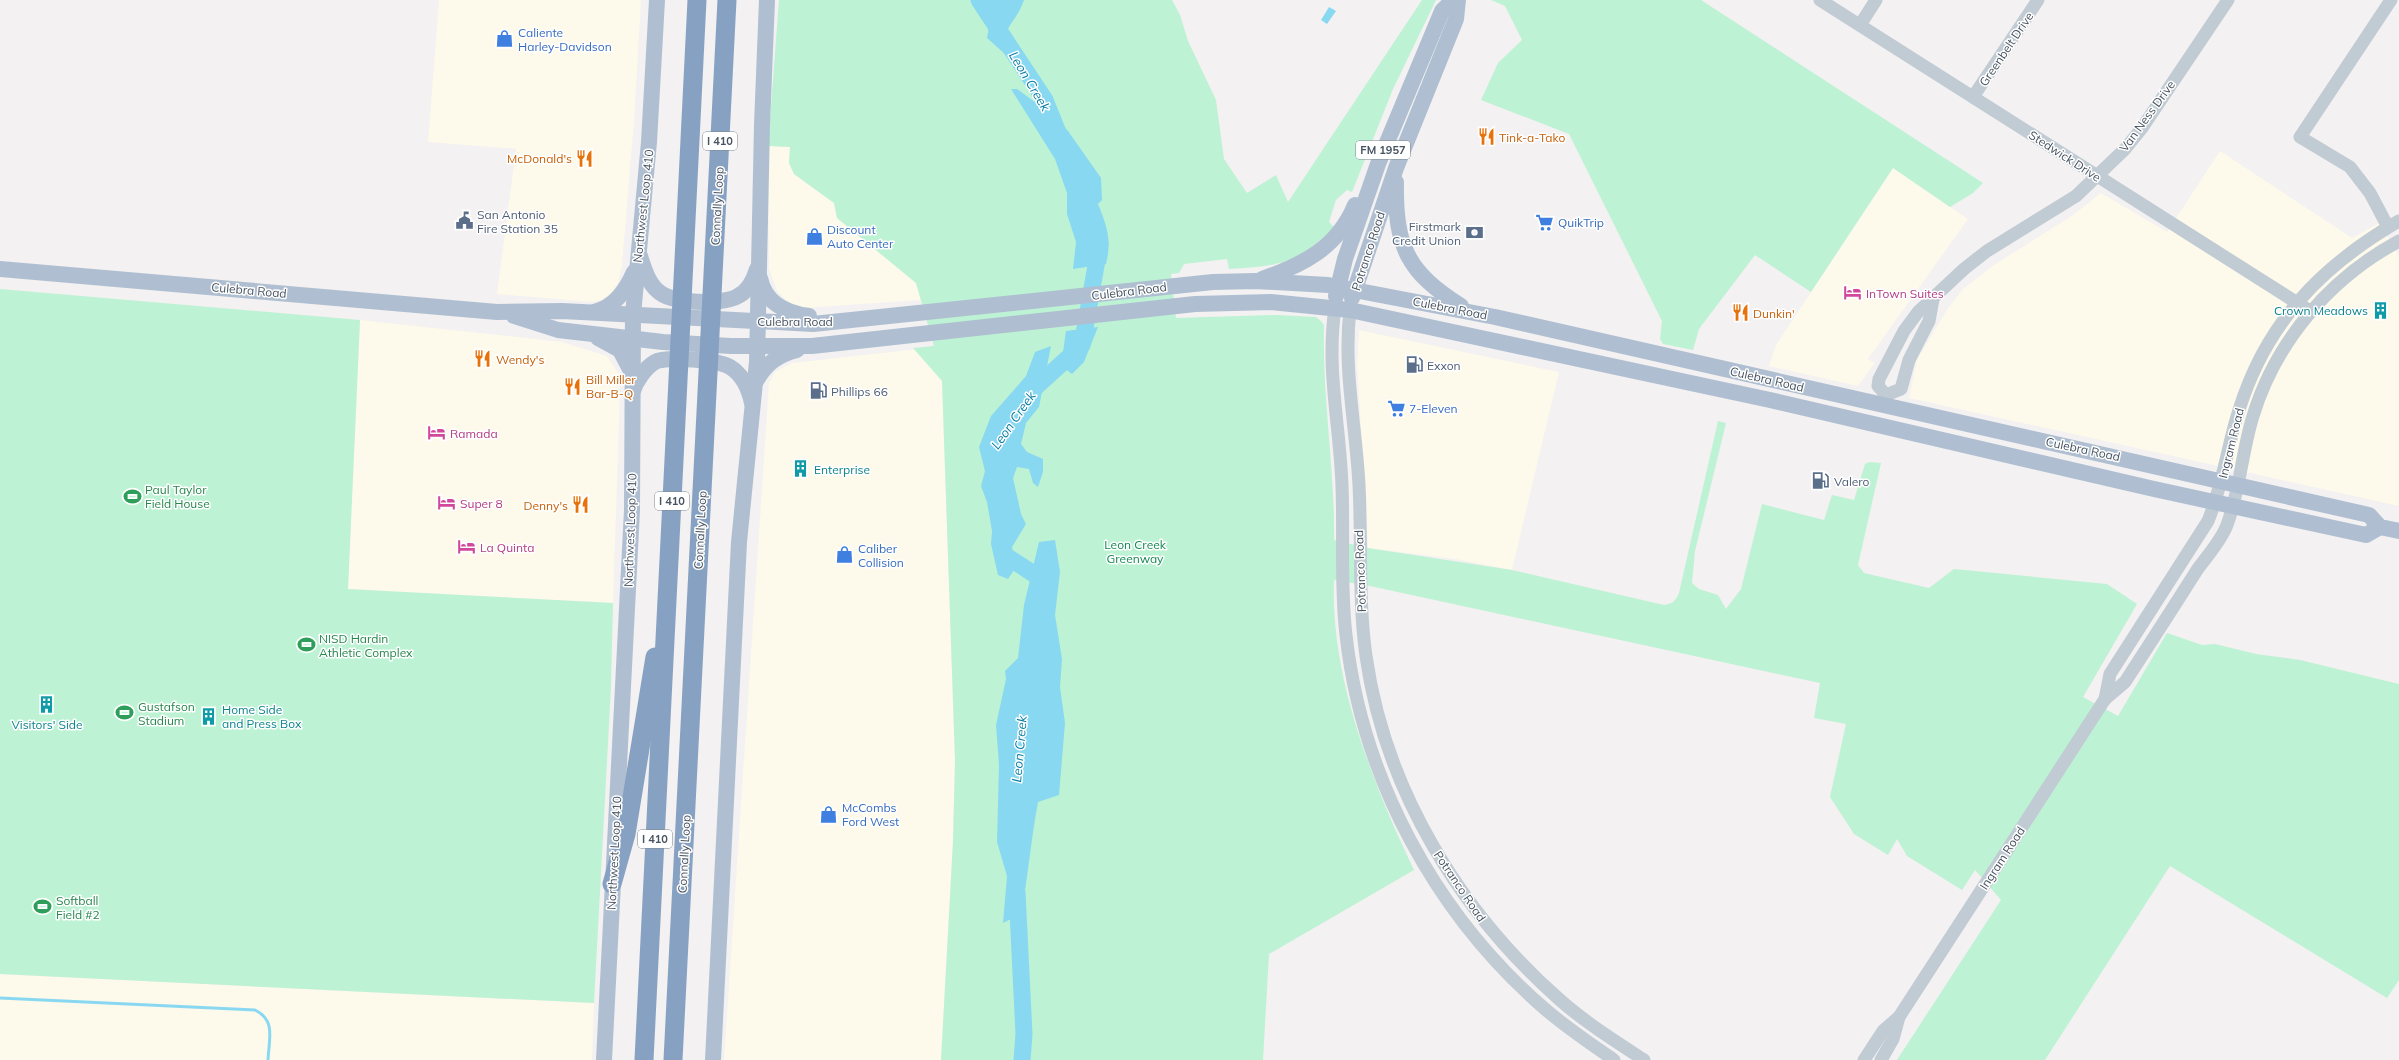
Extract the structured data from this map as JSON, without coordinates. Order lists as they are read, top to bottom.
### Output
{
  "streets": {
    "highway": ["I 410", "Connally Loop"],
    "main road": [
      "FM 1957",
      "Northwest Loop 410",
      "Potranco Road",
      "Culebra Road"
    ],
    "street": [
      "Greenbelt Drive",
      "Van Ness Drive",
      "Stedwick Drive",
      "Ingram Road"
    ]
  },
  "crossings": [
    ["Greenbelt Drive", "Stedwick Drive"],
    ["Van Ness Drive", "Stedwick Drive"],
    ["Van Ness Drive", "Culebra Road"],
    ["Stedwick Drive", "Ingram Road"],
    ["Northwest Loop 410", "Culebra Road"],
    ["Potranco Road", "Culebra Road"],
    ["Culebra Road", "Ingram Road"]
  ],
  "water": ["Leon Creek"],
  "parks": ["Leon Creek Greenway"],
  "places": {
    "shop": [
      "Caliente Harley-Davidson",
      "Discount Auto Center",
      "Caliber Collision",
      "McCombs Ford West"
    ],
    "restaurant": [
      "Tink-a-Tako",
      "McDonald's",
      "Dunkin'",
      "Wendy's",
      "Bill Miller Bar-B-Q",
      "Denny's"
    ],
    "public building": ["San Antonio Fire Station 35"],
    "supermarket": ["QuikTrip", "7-Eleven"],
    "bank": ["Firstmark Credit Union"],
    "hotel": [
      "InTown Suites",
      "Ramada",
      "Super 8",
      "La Quinta"
    ],
    "building": [
      "Crown Meadows",
      "Enterprise",
      "Visitors' Side",
      "Home Side and Press Box"
    ],
    "fuel station": ["Exxon", "Phillips 66", "Valero"],
    "sports": [
      "Paul Taylor Field House",
      "NISD Hardin Athletic Complex",
      "Gustafson Stadium",
      "Softball Field #2"
    ]
  }
}
